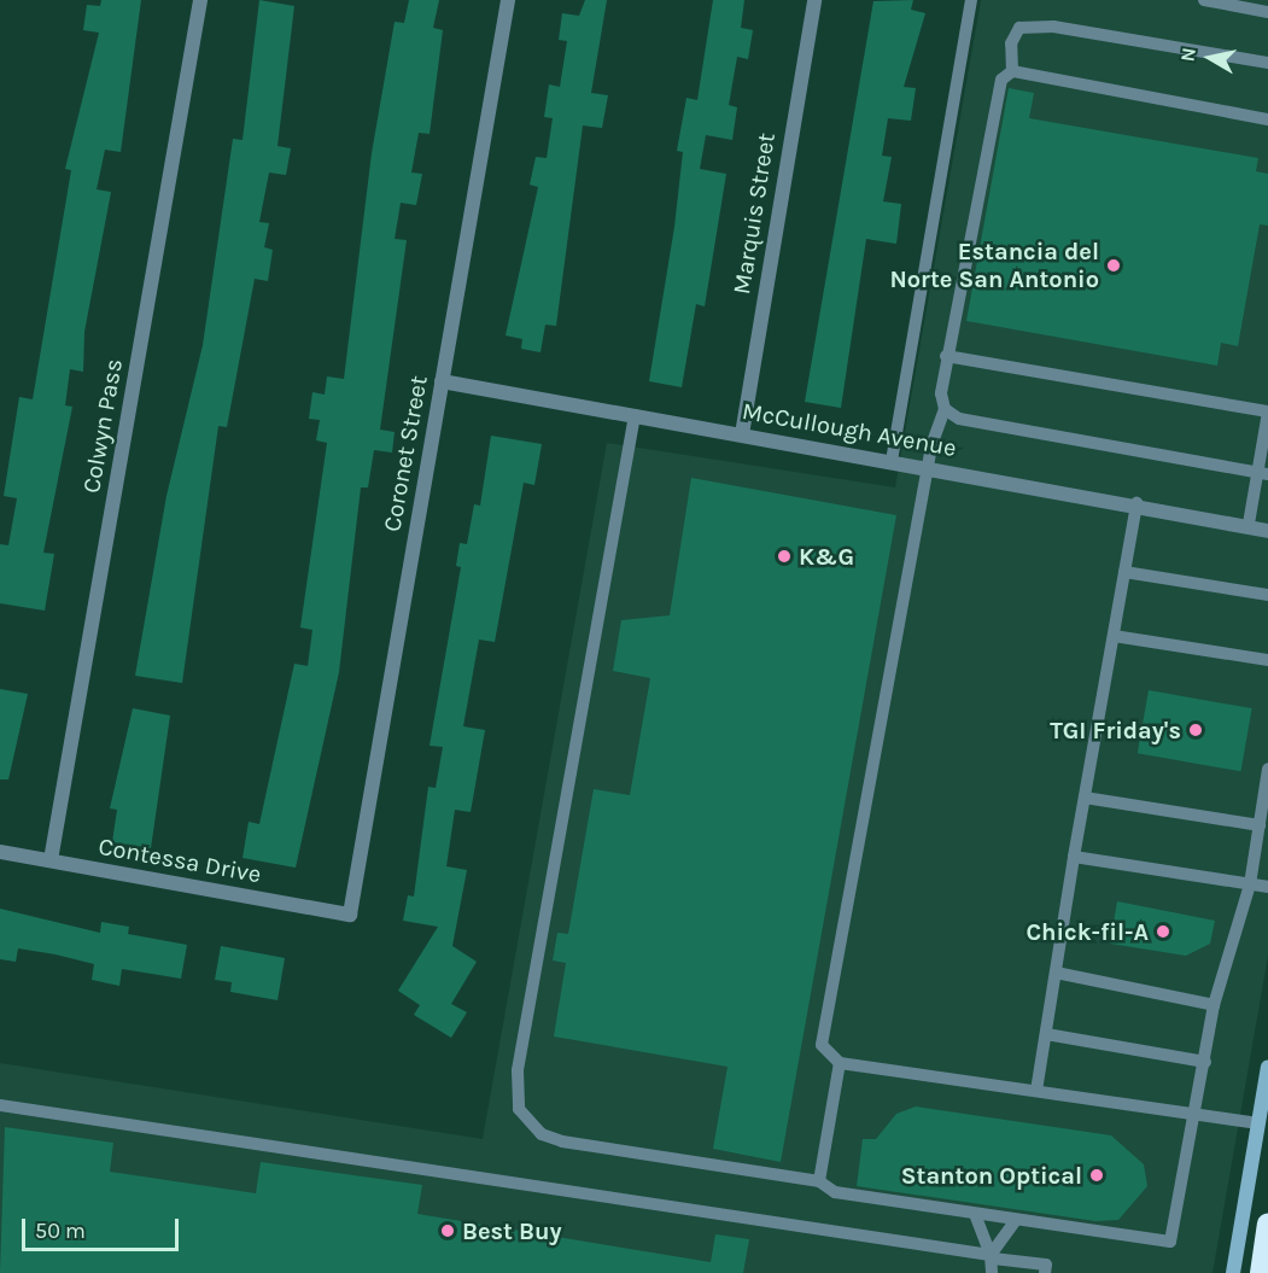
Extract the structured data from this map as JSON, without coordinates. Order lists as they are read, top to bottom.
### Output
{
  "streets": {
    "street": [
      "Marquis Street",
      "Colwyn Pass",
      "McCullough Avenue",
      "Coronet Street",
      "Contessa Drive"
    ]
  },
  "crossings": [
    ["Marquis Street", "McCullough Avenue"],
    ["Colwyn Pass", "Contessa Drive"],
    ["McCullough Avenue", "Coronet Street"],
    ["Coronet Street", "Contessa Drive"]
  ],
  "places": [
    "Estancia del Norte San Antonio",
    "K&G",
    "TGI Friday's",
    "Chick-fil-A",
    "Stanton Optical",
    "Best Buy"
  ],
  "scale_bar": "50 m",
  "north": "left"
}
